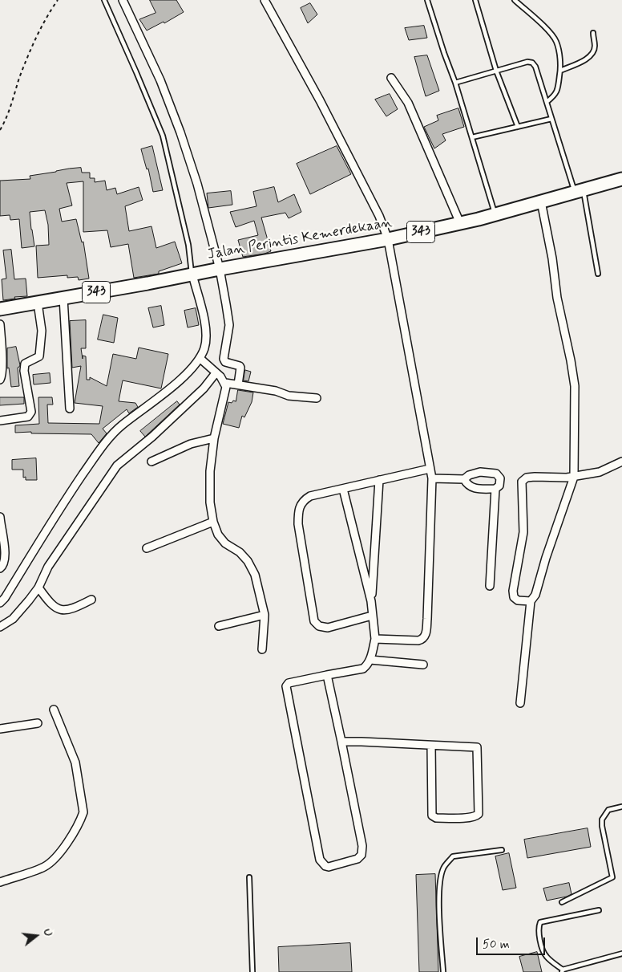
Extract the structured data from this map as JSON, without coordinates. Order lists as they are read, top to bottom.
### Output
{
  "streets": {
    "main road": ["343", "Jalan Perintis Kemerdekaan"]
  },
  "crossings": [
    ["343", "Jalan Perintis Kemerdekaan"]
  ],
  "scale_bar": "50 m",
  "north": "right"
}
